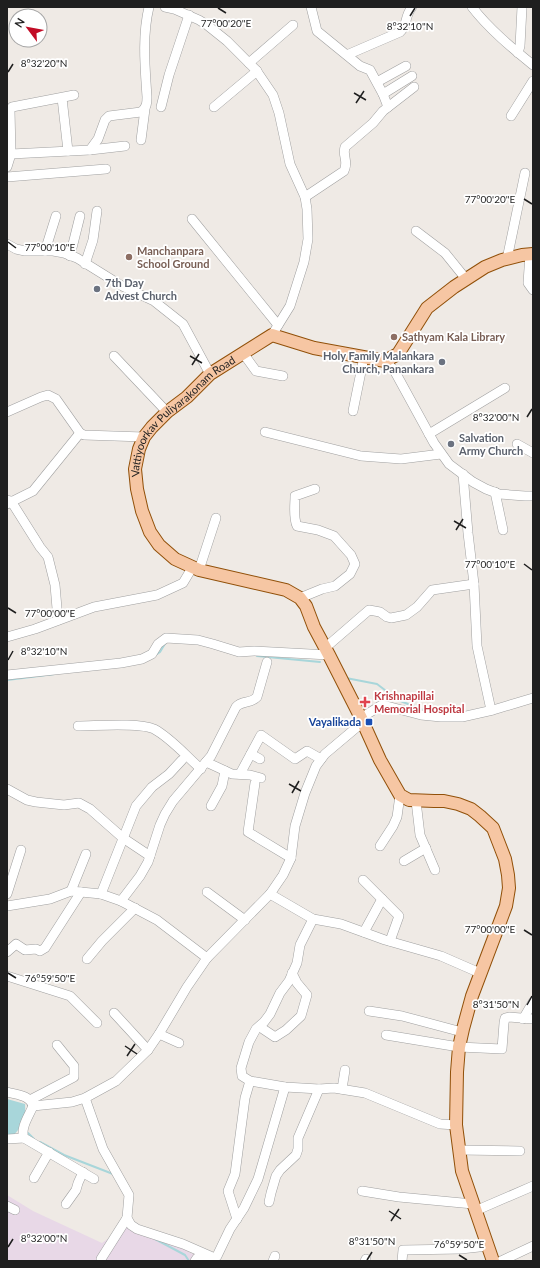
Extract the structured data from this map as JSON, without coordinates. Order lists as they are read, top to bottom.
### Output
{
  "streets": {
    "main road": ["Vattiyoorkav Puliyarakonam Road"]
  },
  "places": {
    "other": [
      "Manchanpara School Ground",
      "7th Day Advest Church",
      "Sathyam Kala Library",
      "Holy Family Malankara Church, Panankara",
      "Salvation Army Church"
    ],
    "health": ["Krishnapillai Memorial Hospital"],
    "transit": ["Vayalikada"]
  },
  "north": "top left",
  "coordinates": [
    "77°00'20\"E",
    "8°32'10\"N",
    "8°32'20\"N",
    "77°00'10\"E",
    "8°32'00\"N",
    "77°00'00\"E",
    "76°59'50\"E",
    "8°31'50\"N"
  ]
}
